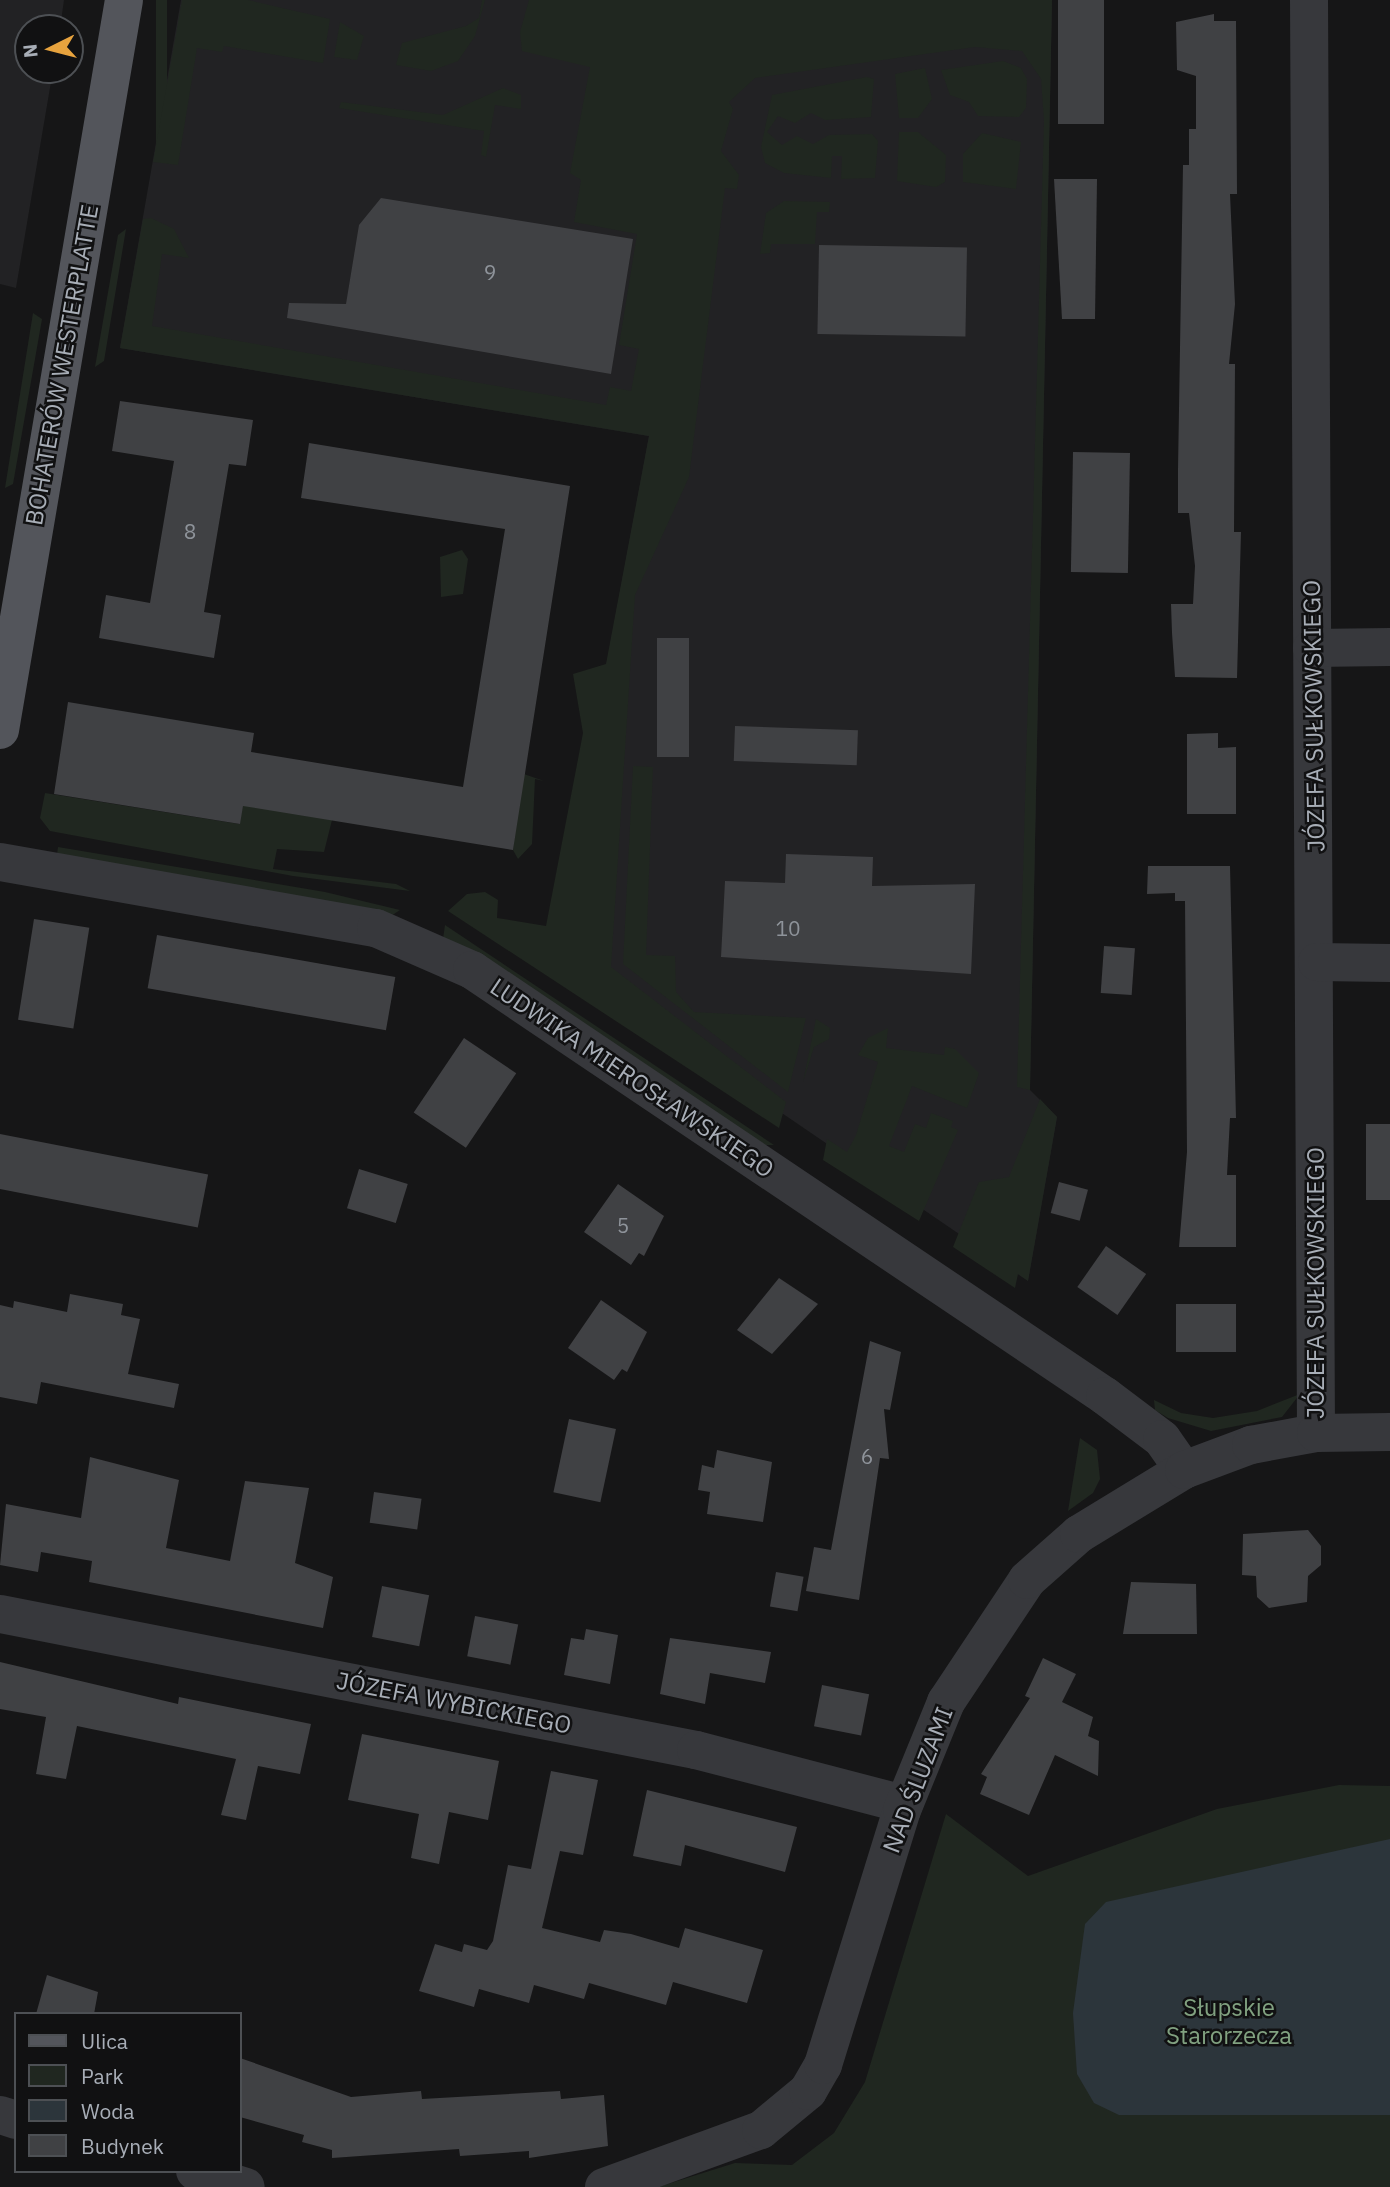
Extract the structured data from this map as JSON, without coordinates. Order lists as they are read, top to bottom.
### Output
{
  "streets": {
    "main road": ["BOHATERÓW WESTERPLATTE"],
    "street": [
      "JÓZEFA SUŁKOWSKIEGO",
      "LUDWIKA MIEROSŁAWSKIEGO",
      "JÓZEFA WYBICKIEGO",
      "NAD ŚLUZAMI"
    ]
  },
  "crossings": [
    ["JÓZEFA SUŁKOWSKIEGO", "NAD ŚLUZAMI"],
    ["LUDWIKA MIEROSŁAWSKIEGO", "NAD ŚLUZAMI"],
    ["JÓZEFA WYBICKIEGO", "NAD ŚLUZAMI"]
  ],
  "parks": ["Słupskie Starorzecza"],
  "house_numbers": [
    "9",
    "8",
    "10",
    "5",
    "6"
  ],
  "legend": [
    "Ulica",
    "Park",
    "Woda",
    "Budynek"
  ],
  "north": "left"
}
